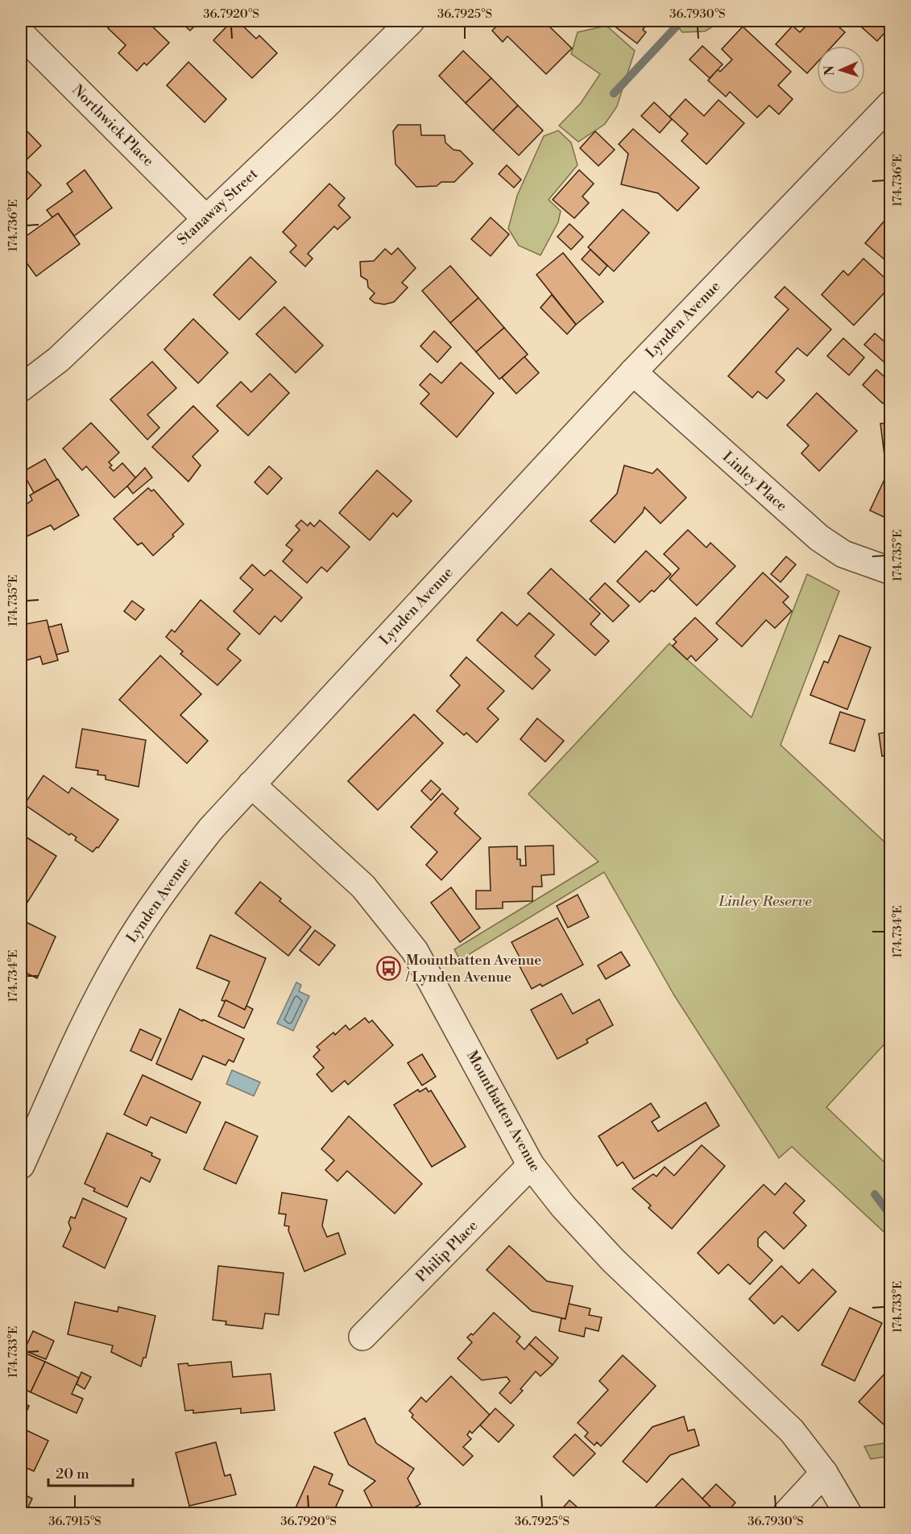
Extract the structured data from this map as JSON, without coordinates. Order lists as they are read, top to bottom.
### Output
{
  "streets": {
    "street": [
      "Northwick Place",
      "Stanaway Street",
      "Lynden Avenue",
      "Linley Place",
      "Mountbatten Avenue",
      "Philip Place"
    ]
  },
  "crossings": [
    ["Northwick Place", "Stanaway Street"],
    ["Lynden Avenue", "Linley Place"],
    ["Lynden Avenue", "Mountbatten Avenue"],
    ["Mountbatten Avenue", "Philip Place"]
  ],
  "parks": ["Linley Reserve"],
  "places": {
    "bus stop": ["Mountbatten Avenue / Lynden Avenue"]
  },
  "scale_bar": "20 m",
  "north": "left",
  "coordinates": [
    "36.7920°S",
    "36.7925°S",
    "36.7930°S",
    "174.736°E",
    "174.735°E",
    "174.734°E",
    "174.733°E",
    "36.7915°S"
  ]
}
